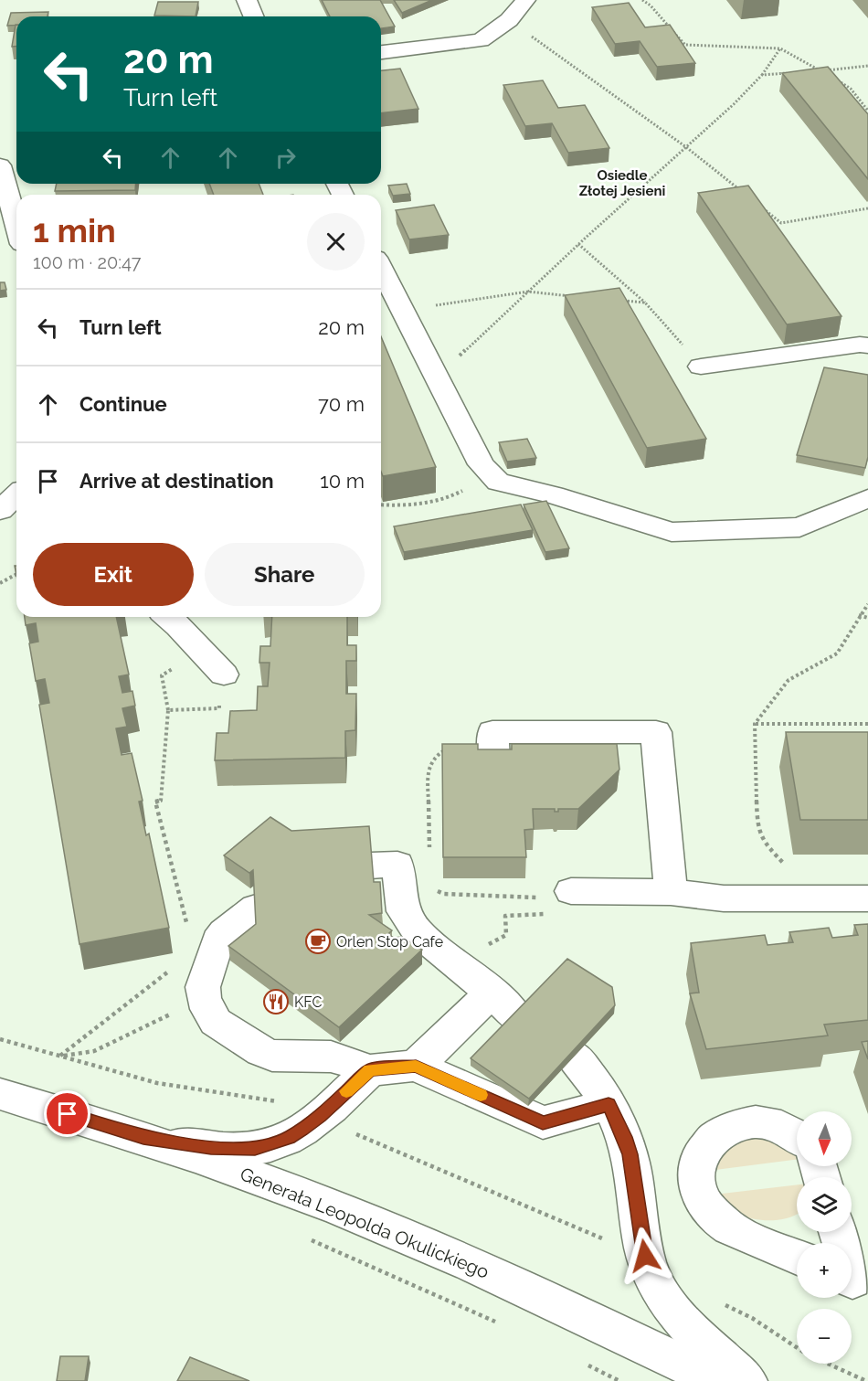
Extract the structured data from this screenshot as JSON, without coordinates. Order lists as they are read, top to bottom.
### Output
{
  "streets": {
    "street": ["Generała Leopolda Okulickiego"]
  },
  "districts": ["Osiedle Złotej Jesieni"],
  "places": {
    "cafe": ["Orlen Stop Cafe"],
    "restaurant": ["KFC"]
  },
  "north": "bottom",
  "page": {
    "turn": ["20 m", "Turn left"],
    "heading": ["1 min", "100 m · 20:47"],
    "list": [
      {
        "name": "Turn left",
        "value": "20 m"
      },
      {
        "name": "Continue",
        "value": "70 m"
      },
      {
        "name": "Arrive at destination",
        "value": "10 m"
      }
    ],
    "buttons": ["Exit", "Share"],
    "map_buttons": ["+", "−"]
  }
}
